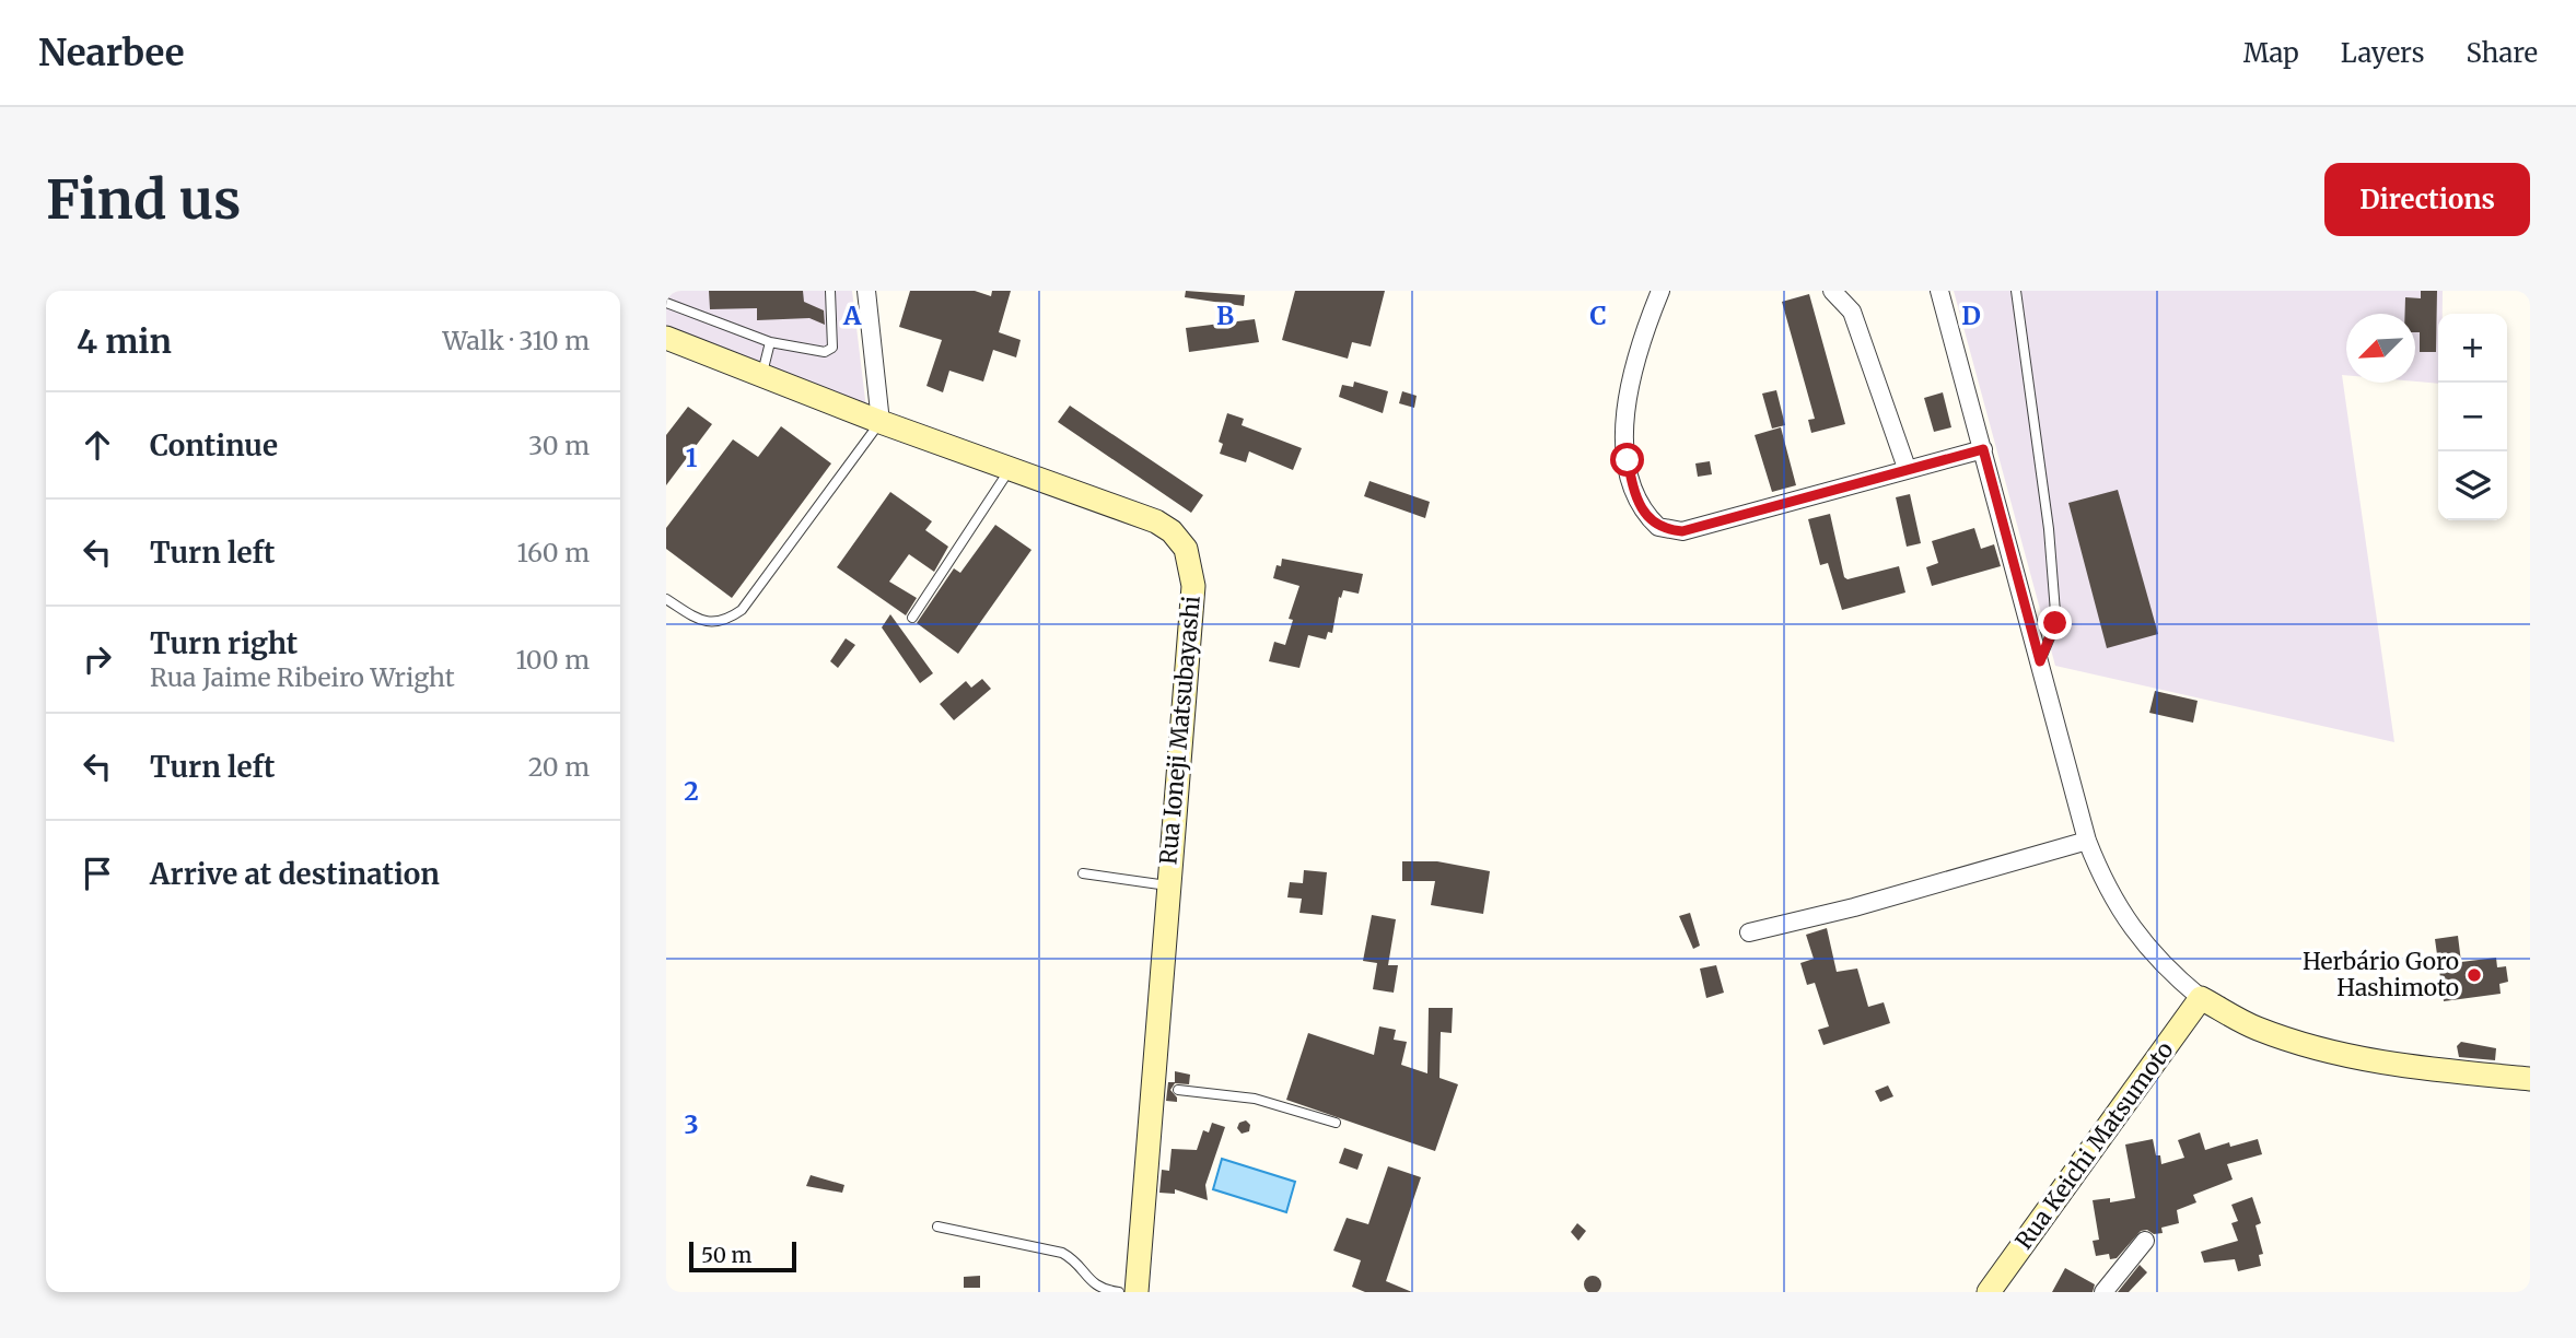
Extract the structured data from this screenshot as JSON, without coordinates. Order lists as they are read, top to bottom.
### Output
{
  "streets": {
    "main road": ["Rua Ioneji Matsubayashi", "Rua Keichi Matsumoto"]
  },
  "places": ["Herbário Goro Hashimoto"],
  "scale_bar": "50 m",
  "north": "bottom left",
  "page": {
    "header": "Nearbee",
    "nav": ["Map", "Layers", "Share"],
    "buttons": "Directions",
    "title": "Find us",
    "heading": ["4 min", "Walk · 310 m"],
    "map_buttons": ["+", "−"],
    "list": [
      ["Continue", "30 m"],
      ["Turn left", "160 m"],
      ["Turn right", "Rua Jaime Ribeiro Wright", "100 m"],
      ["Turn left", "20 m"],
      "Arrive at destination"
    ],
    "scale": "50 m"
  },
  "grid": {
    "columns": [
      "A",
      "B",
      "C",
      "D"
    ],
    "rows": ["1", "2", "3"]
  }
}
